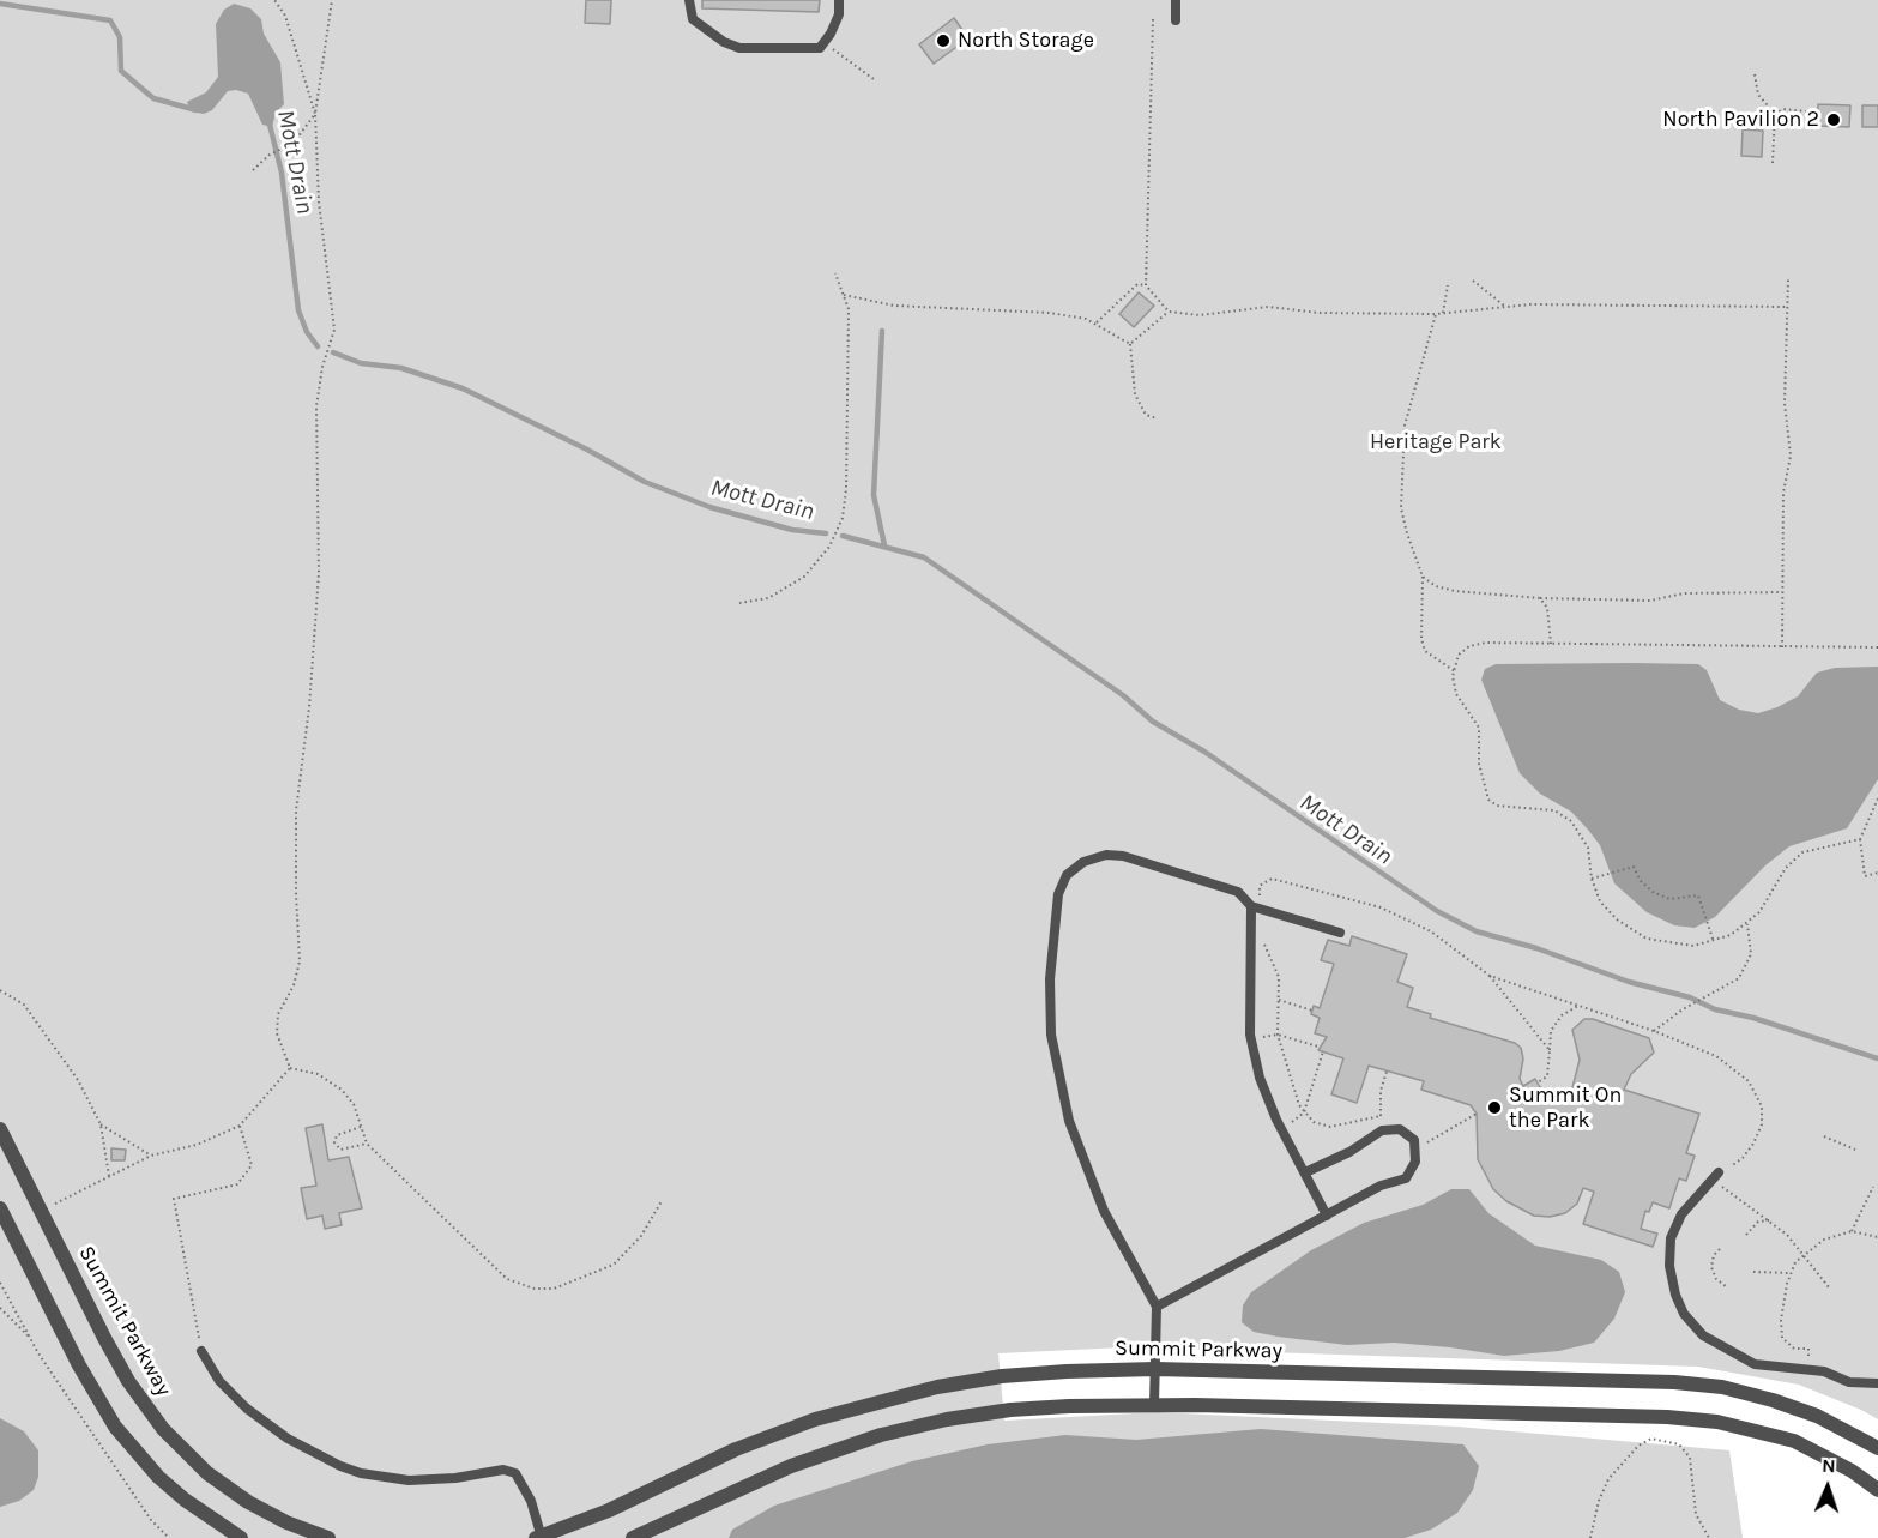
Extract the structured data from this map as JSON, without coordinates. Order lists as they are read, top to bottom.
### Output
{
  "streets": {
    "street": ["Summit Parkway"]
  },
  "water": ["Mott Drain"],
  "parks": ["Heritage Park"],
  "places": ["North Storage", "North Pavilion 2", "Summit On the Park"],
  "north": "top"
}
